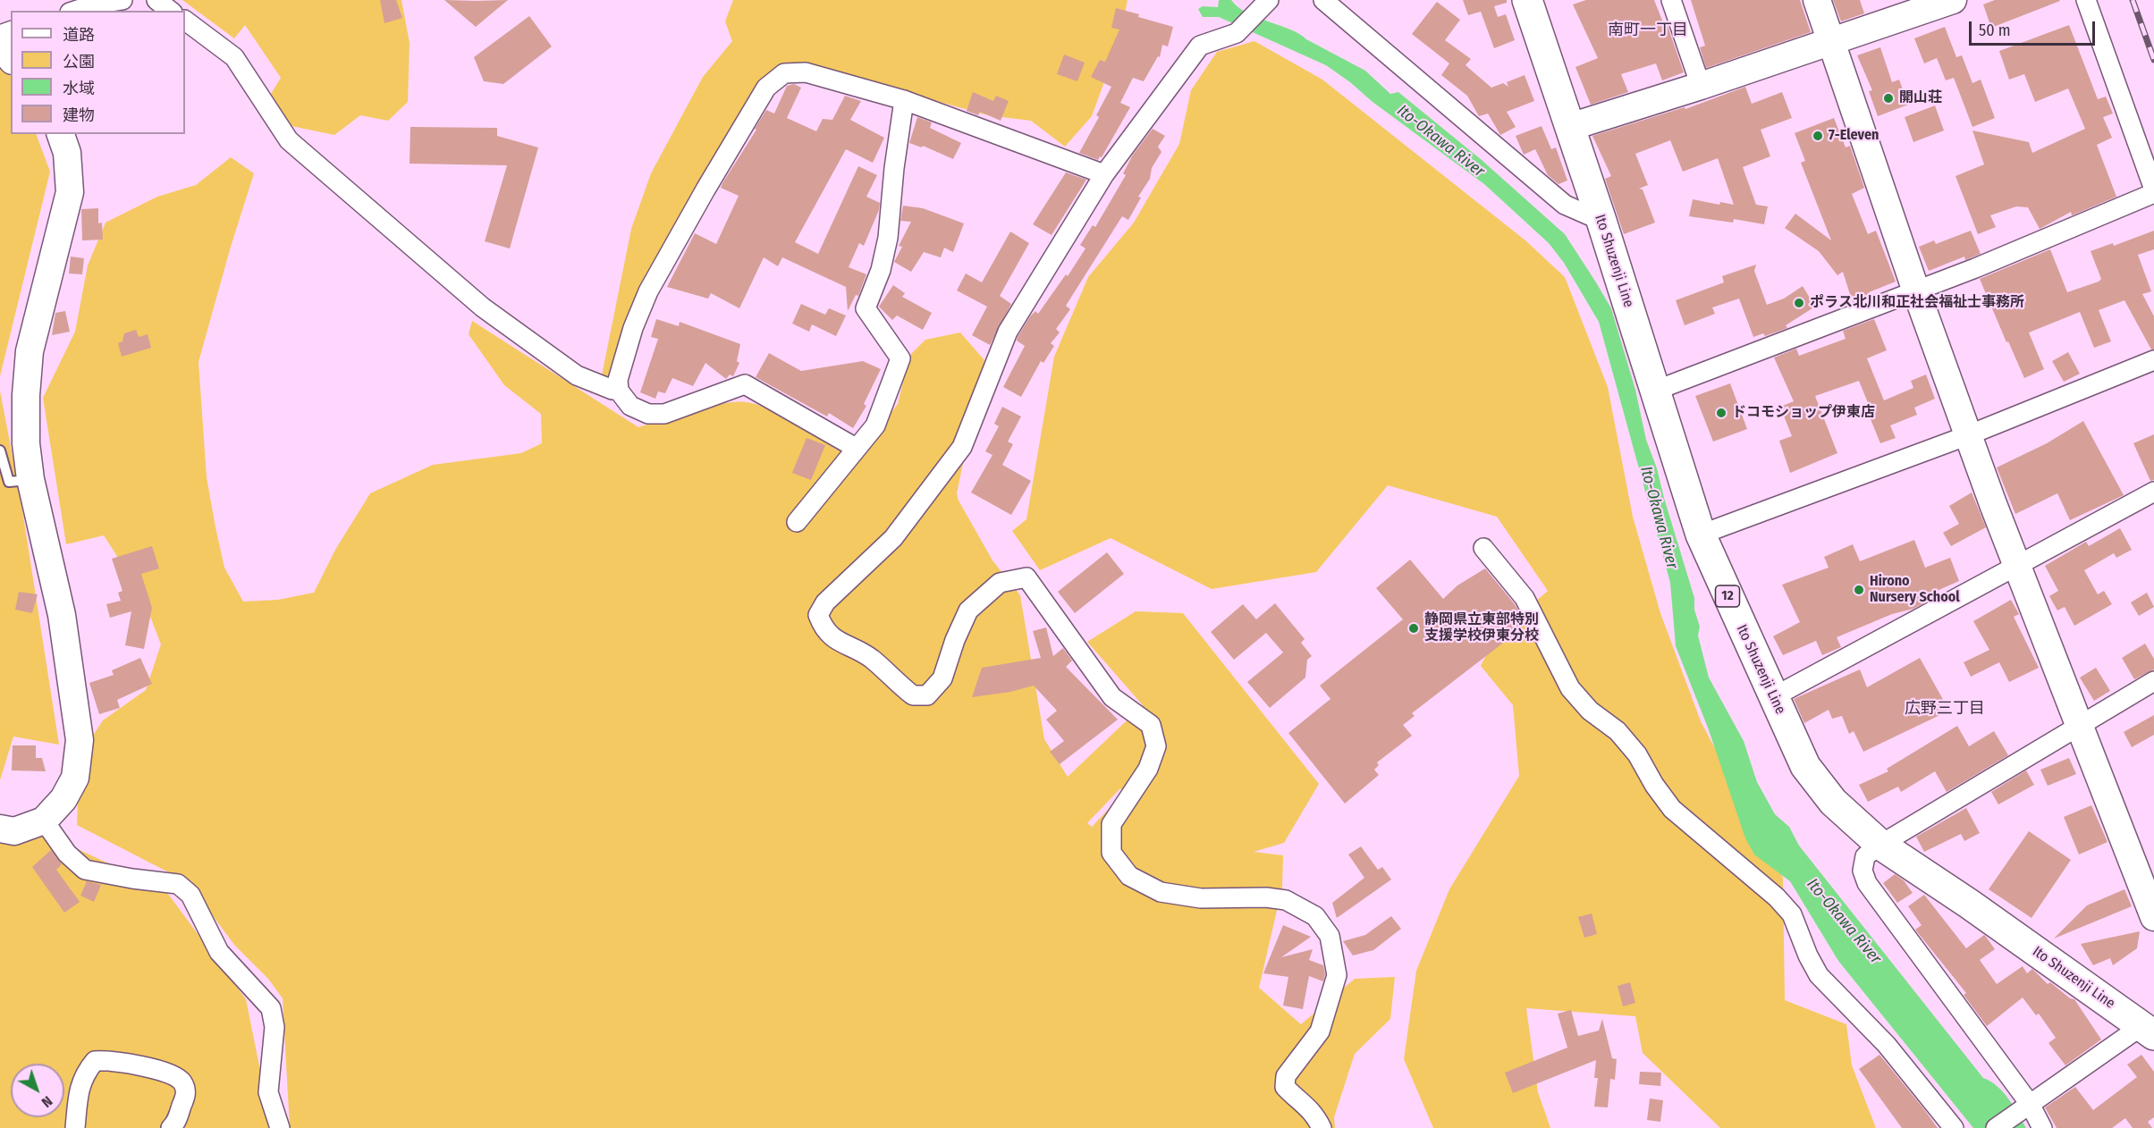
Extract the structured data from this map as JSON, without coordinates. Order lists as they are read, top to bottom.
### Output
{
  "streets": {
    "main road": ["Ito Shuzenji Line", "12"]
  },
  "districts": ["南町一丁目", "広野三丁目"],
  "water": ["Ito-Okawa River"],
  "places": [
    "開山荘",
    "7-Eleven",
    "ポラス北川和正社会福祉士事務所",
    "ドコモショップ伊東店",
    "Hirono Nursery School",
    "静岡県立東部特別 支援学校伊東分校"
  ],
  "legend": [
    "道路",
    "公園",
    "水域",
    "建物"
  ],
  "scale_bar": "50 m",
  "north": "bottom right"
}
